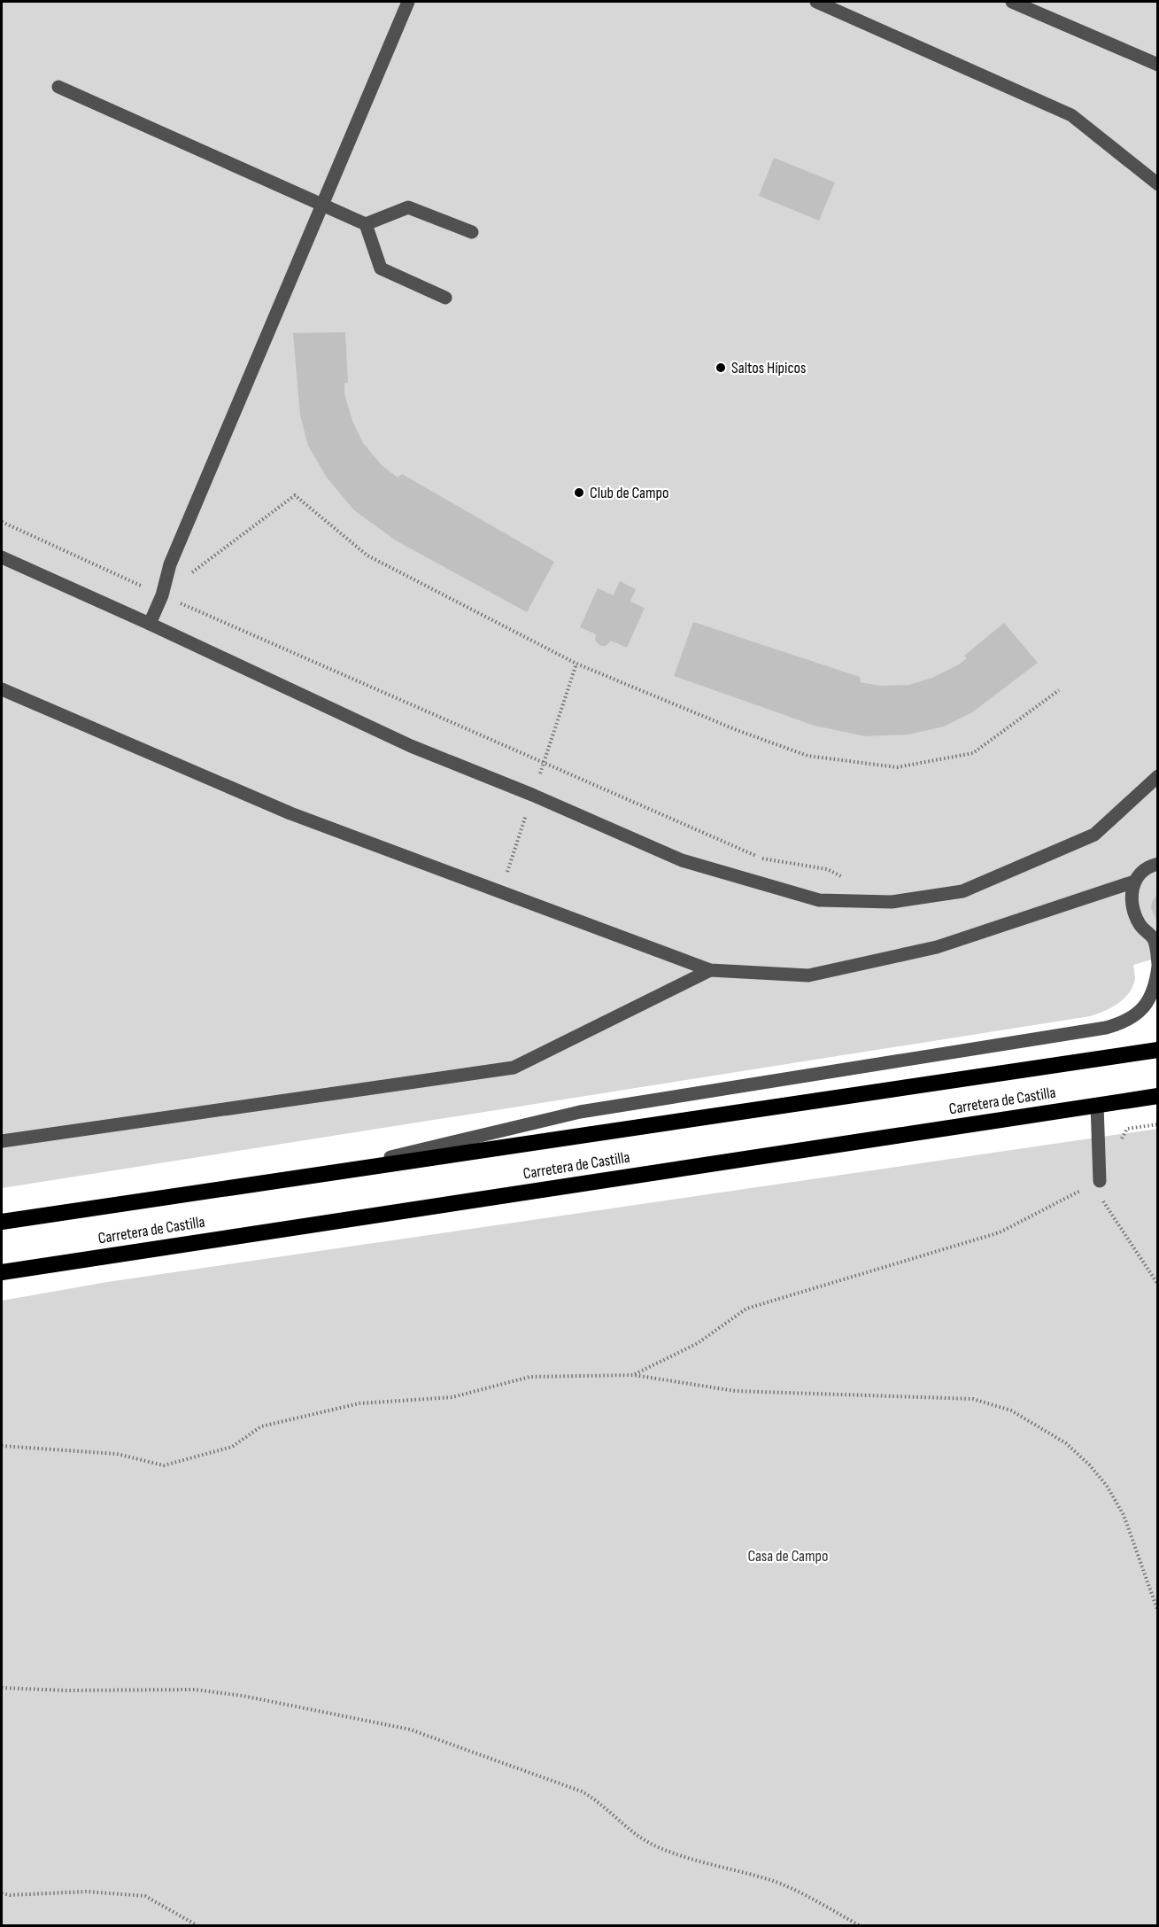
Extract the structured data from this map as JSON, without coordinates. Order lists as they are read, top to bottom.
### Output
{
  "streets": {
    "highway": ["Carretera de Castilla"]
  },
  "parks": ["Casa de Campo"],
  "places": ["Saltos Hípicos", "Club de Campo"]
}
